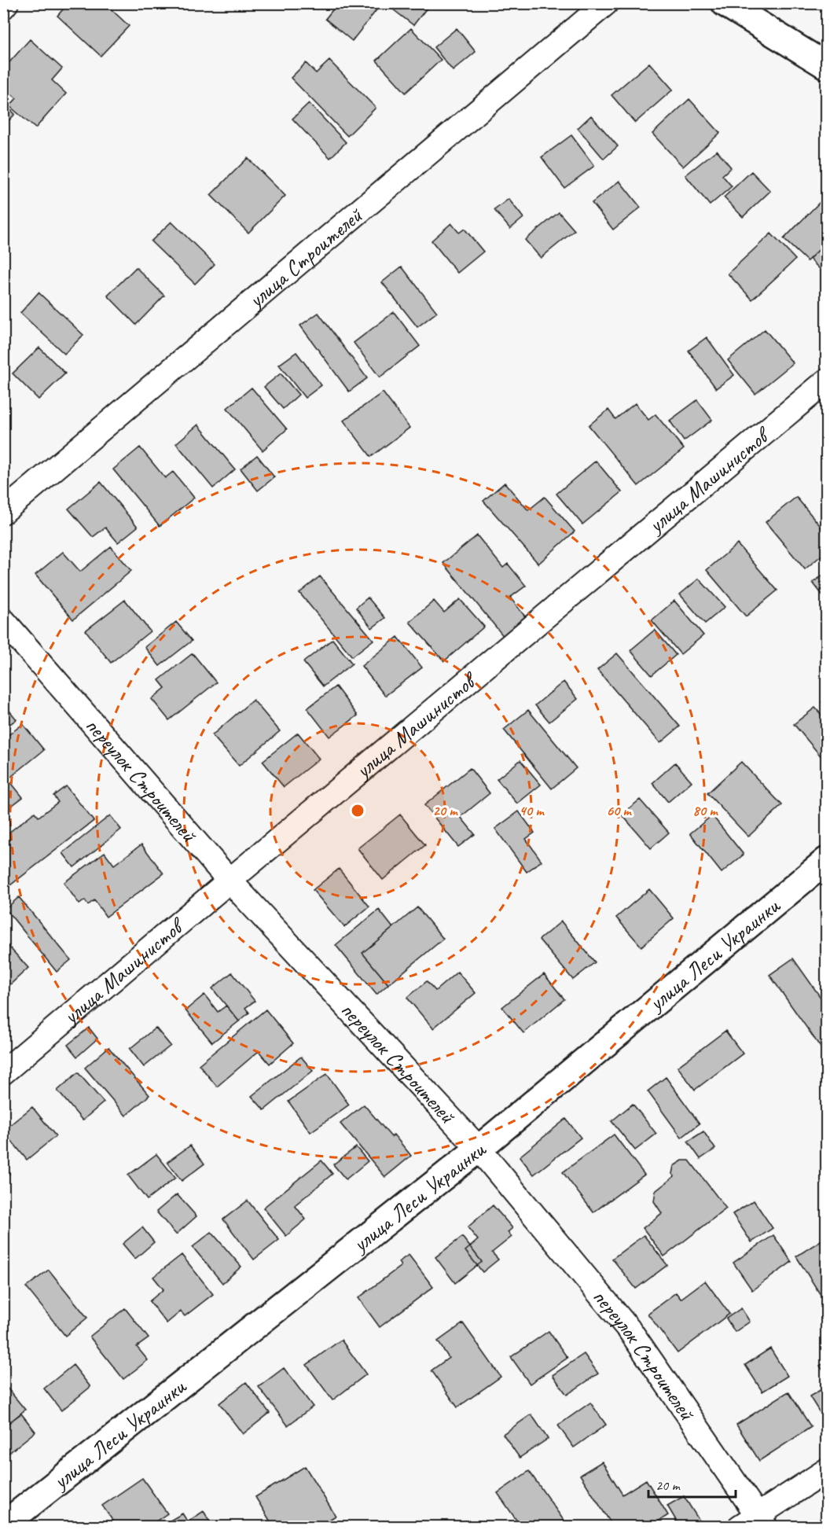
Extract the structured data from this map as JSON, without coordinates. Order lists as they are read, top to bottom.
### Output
{
  "streets": {
    "main road": ["улица Леси Украинки"],
    "street": ["улица Строителей", "улица Машинистов", "переулок Строителей"]
  },
  "crossings": [
    ["улица Машинистов", "переулок Строителей"],
    ["переулок Строителей", "улица Леси Украинки"]
  ],
  "scale_bar": "20 m",
  "rings": [
    "20 m",
    "40 m",
    "60 m",
    "80 m"
  ]
}
